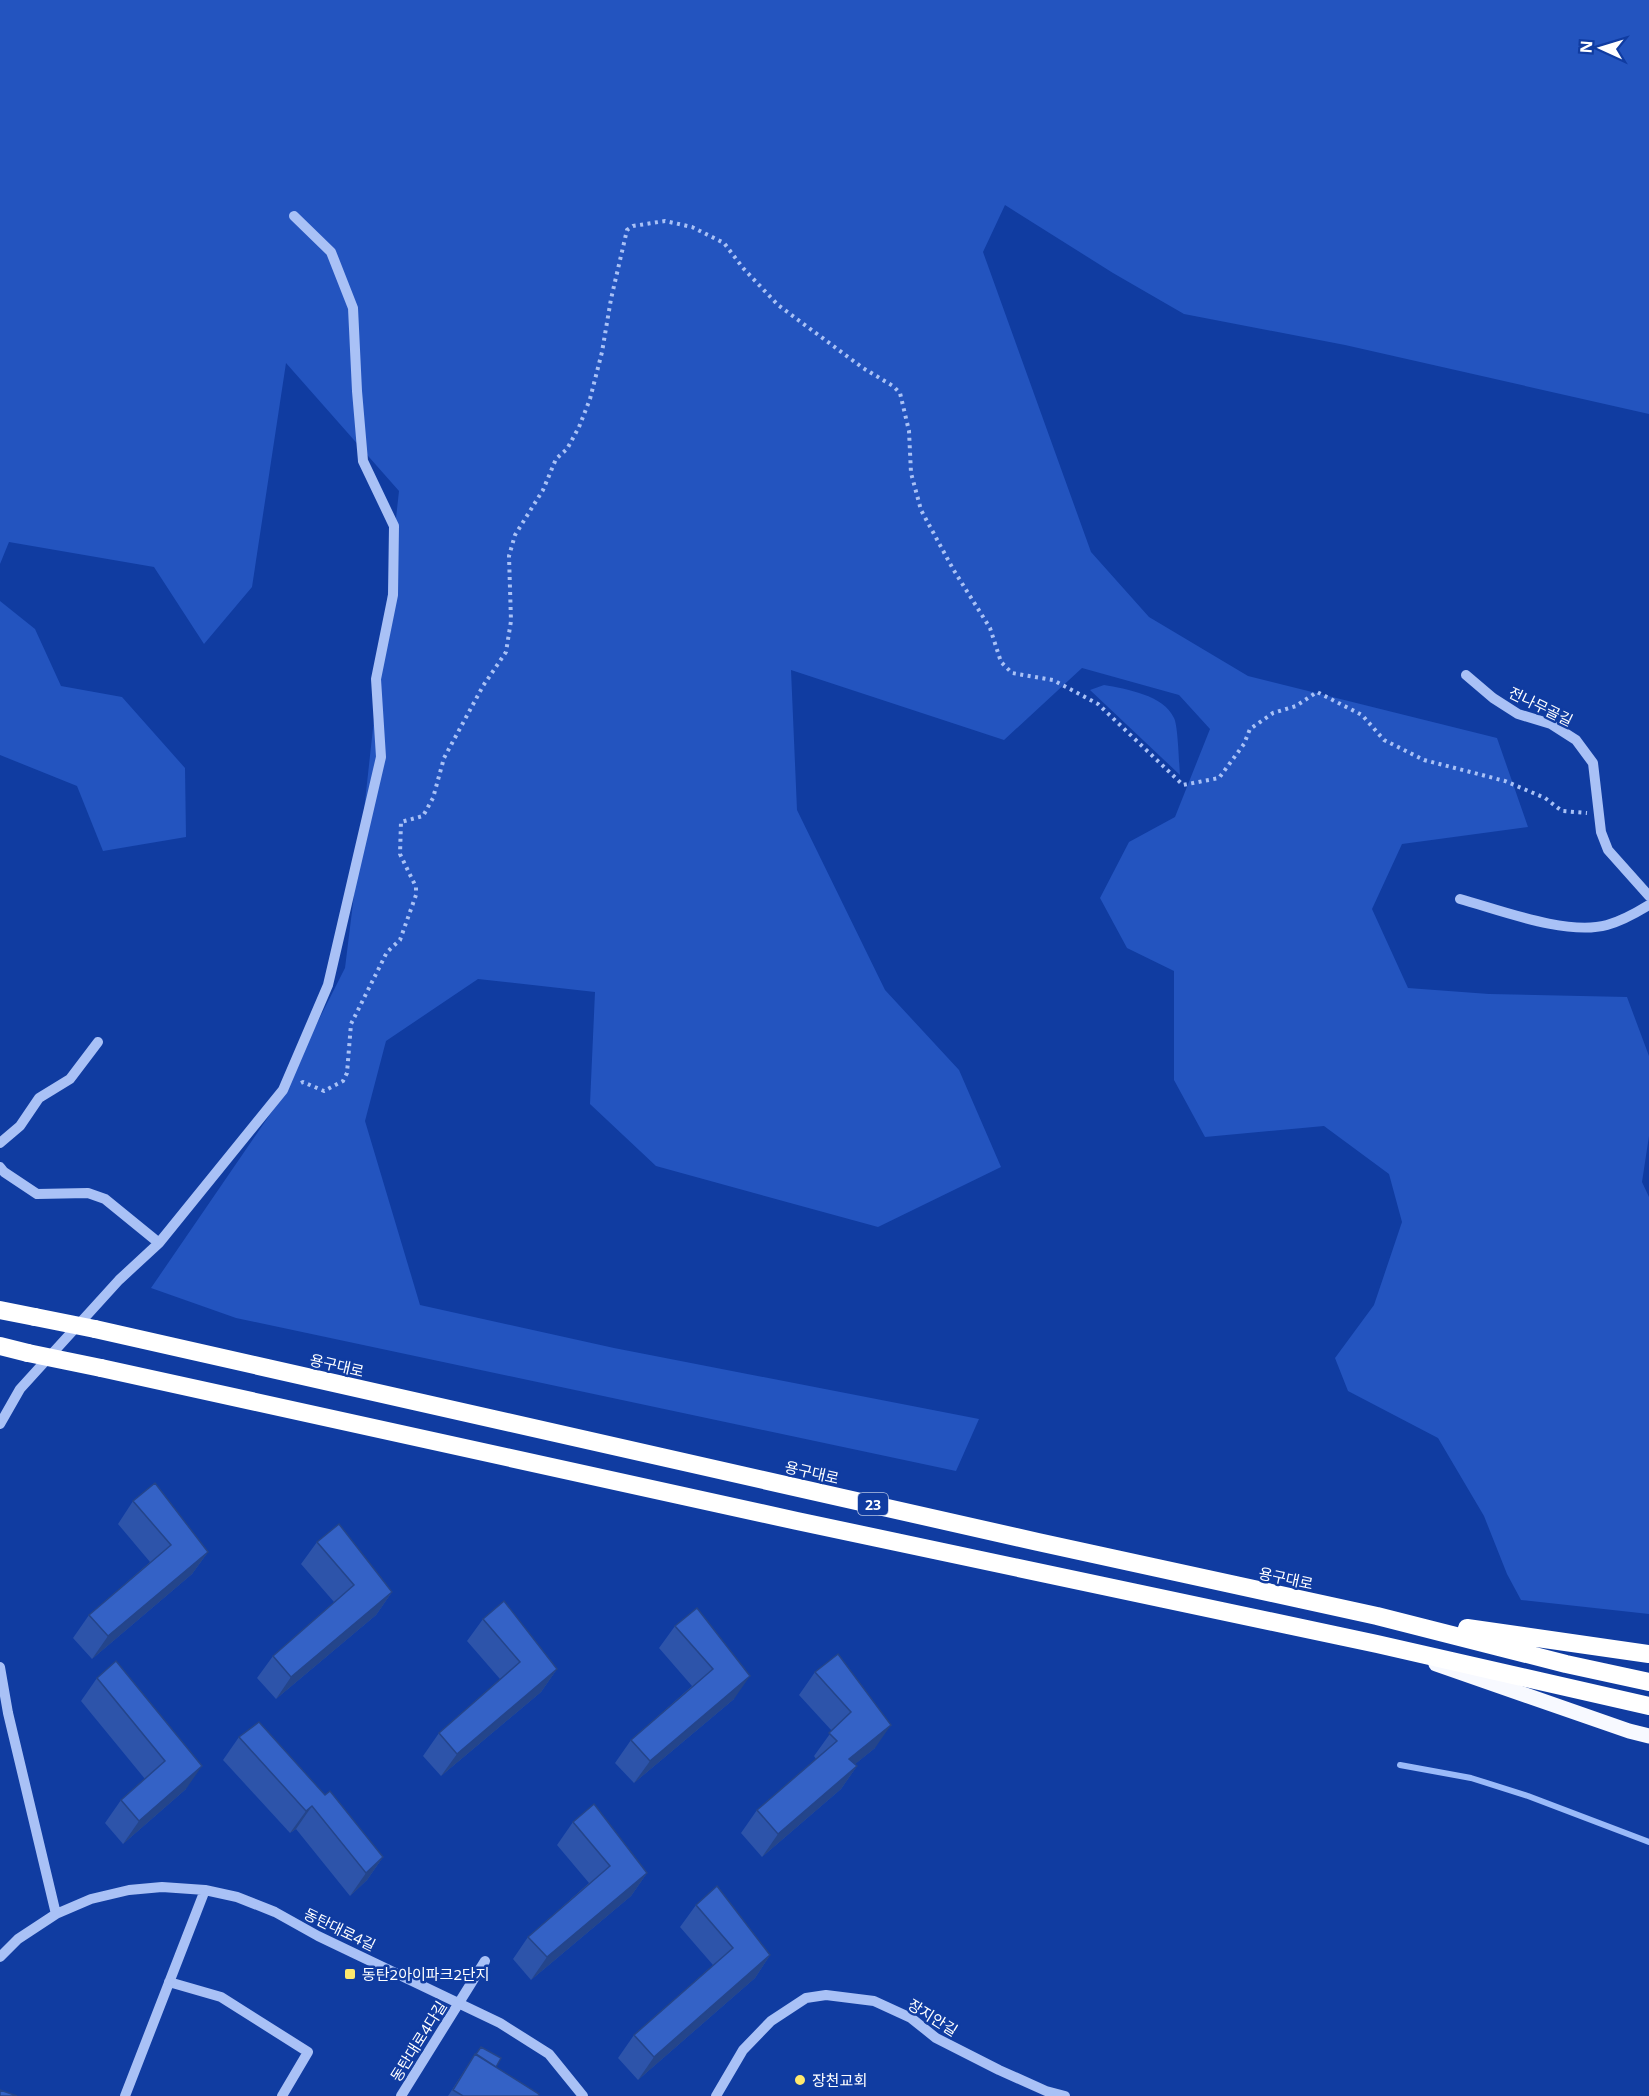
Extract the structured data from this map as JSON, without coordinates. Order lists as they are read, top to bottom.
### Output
{
  "streets": {
    "highway": ["용구대로", "23"],
    "street": [
      "전나무골길",
      "동탄대로4길",
      "장지안길",
      "동탄대로4다길"
    ]
  },
  "crossings": [
    ["동탄대로4길", "동탄대로4다길"]
  ],
  "places": {
    "transit": ["동탄2아이파크2단지"],
    "other": ["장천교회"]
  },
  "north": "left"
}
